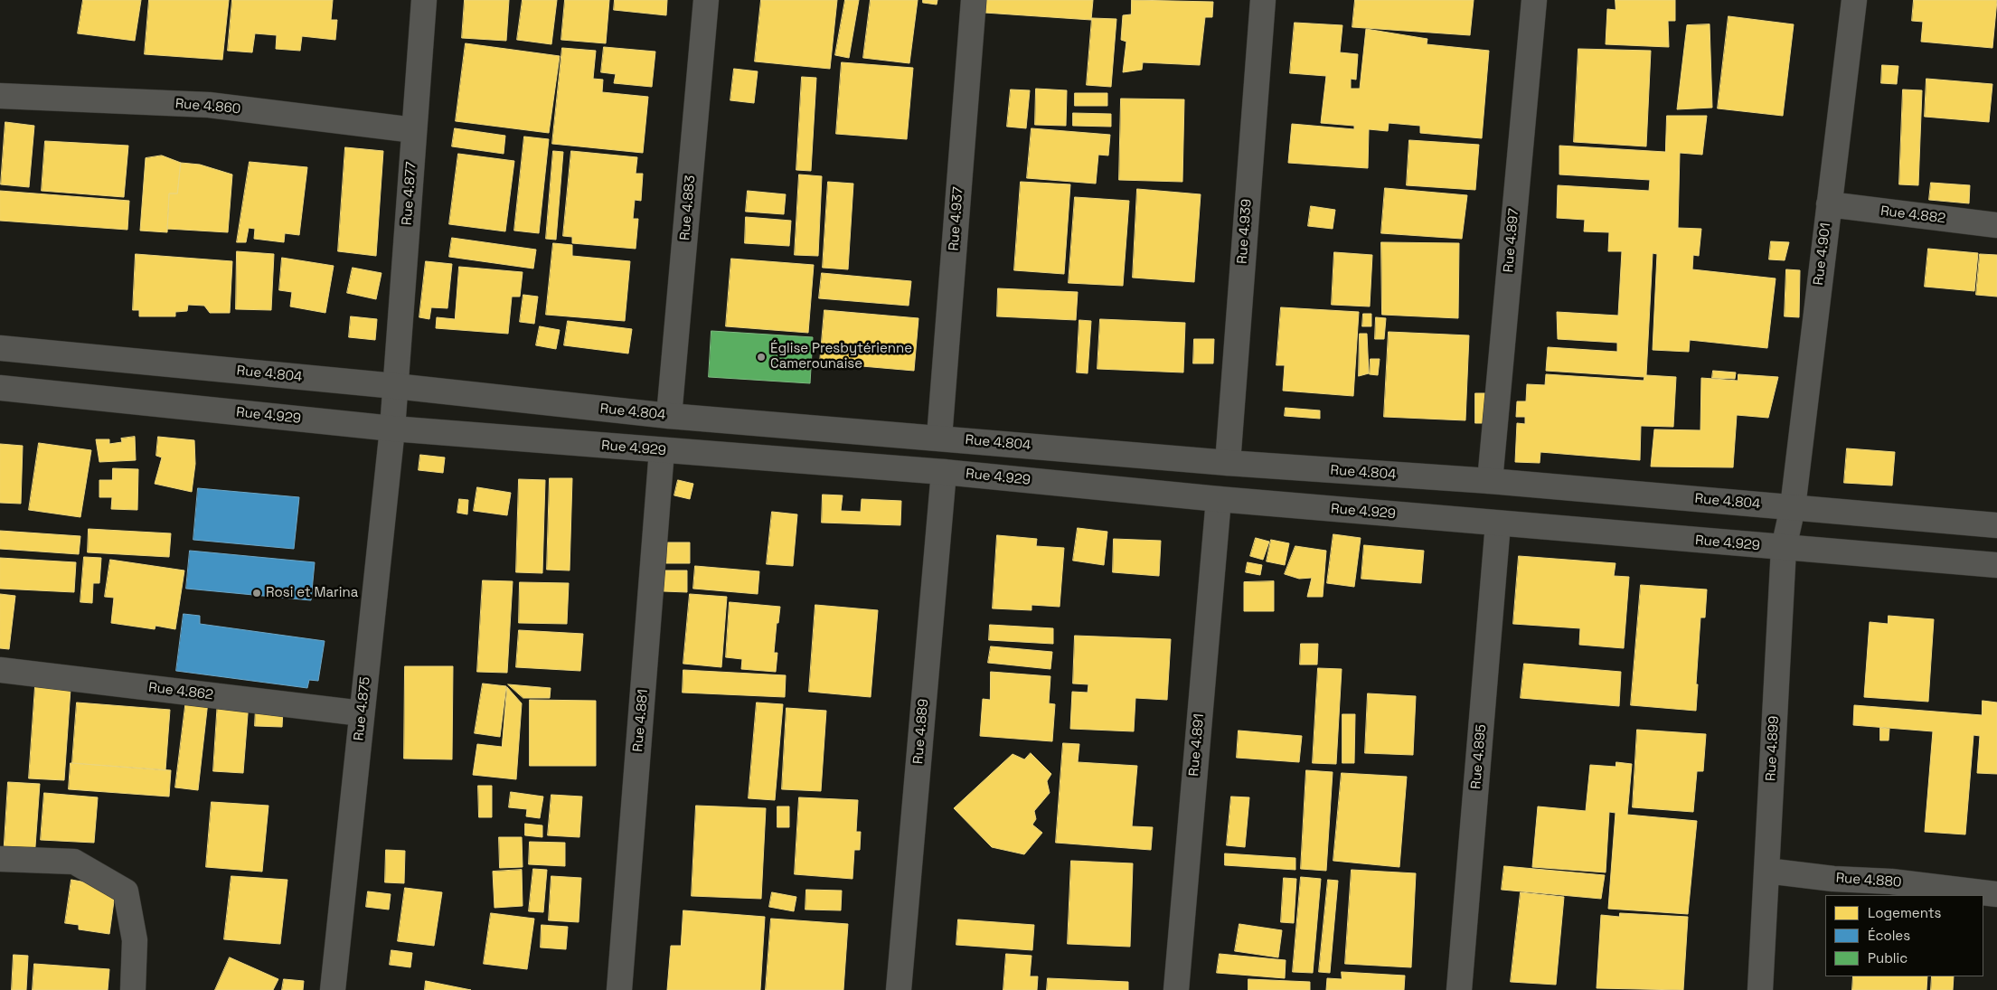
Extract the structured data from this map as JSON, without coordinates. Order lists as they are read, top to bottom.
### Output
{
  "streets": {
    "street": [
      "Rue 4.860",
      "Rue 4.877",
      "Rue 4.883",
      "Rue 4.882",
      "Rue 4.937",
      "Rue 4.939",
      "Rue 4.897",
      "Rue 4.901",
      "Rue 4.804",
      "Rue 4.929",
      "Rue 4.862",
      "Rue 4.875",
      "Rue 4.881",
      "Rue 4.889",
      "Rue 4.891",
      "Rue 4.899",
      "Rue 4.895",
      "Rue 4.880"
    ]
  },
  "crossings": [
    ["Rue 4.860", "Rue 4.877"],
    ["Rue 4.877", "Rue 4.804"],
    ["Rue 4.877", "Rue 4.929"],
    ["Rue 4.877", "Rue 4.875"],
    ["Rue 4.883", "Rue 4.804"],
    ["Rue 4.882", "Rue 4.901"],
    ["Rue 4.937", "Rue 4.804"],
    ["Rue 4.939", "Rue 4.804"],
    ["Rue 4.897", "Rue 4.804"],
    ["Rue 4.901", "Rue 4.804"],
    ["Rue 4.901", "Rue 4.899"],
    ["Rue 4.804", "Rue 4.899"],
    ["Rue 4.929", "Rue 4.875"],
    ["Rue 4.929", "Rue 4.881"],
    ["Rue 4.929", "Rue 4.889"],
    ["Rue 4.929", "Rue 4.891"],
    ["Rue 4.929", "Rue 4.899"],
    ["Rue 4.929", "Rue 4.895"],
    ["Rue 4.862", "Rue 4.875"],
    ["Rue 4.899", "Rue 4.880"]
  ],
  "places": ["Église Presbytérienne Camerounaise", "Rosi et Marina"],
  "legend": ["Logements", "Écoles", "Public"]
}
